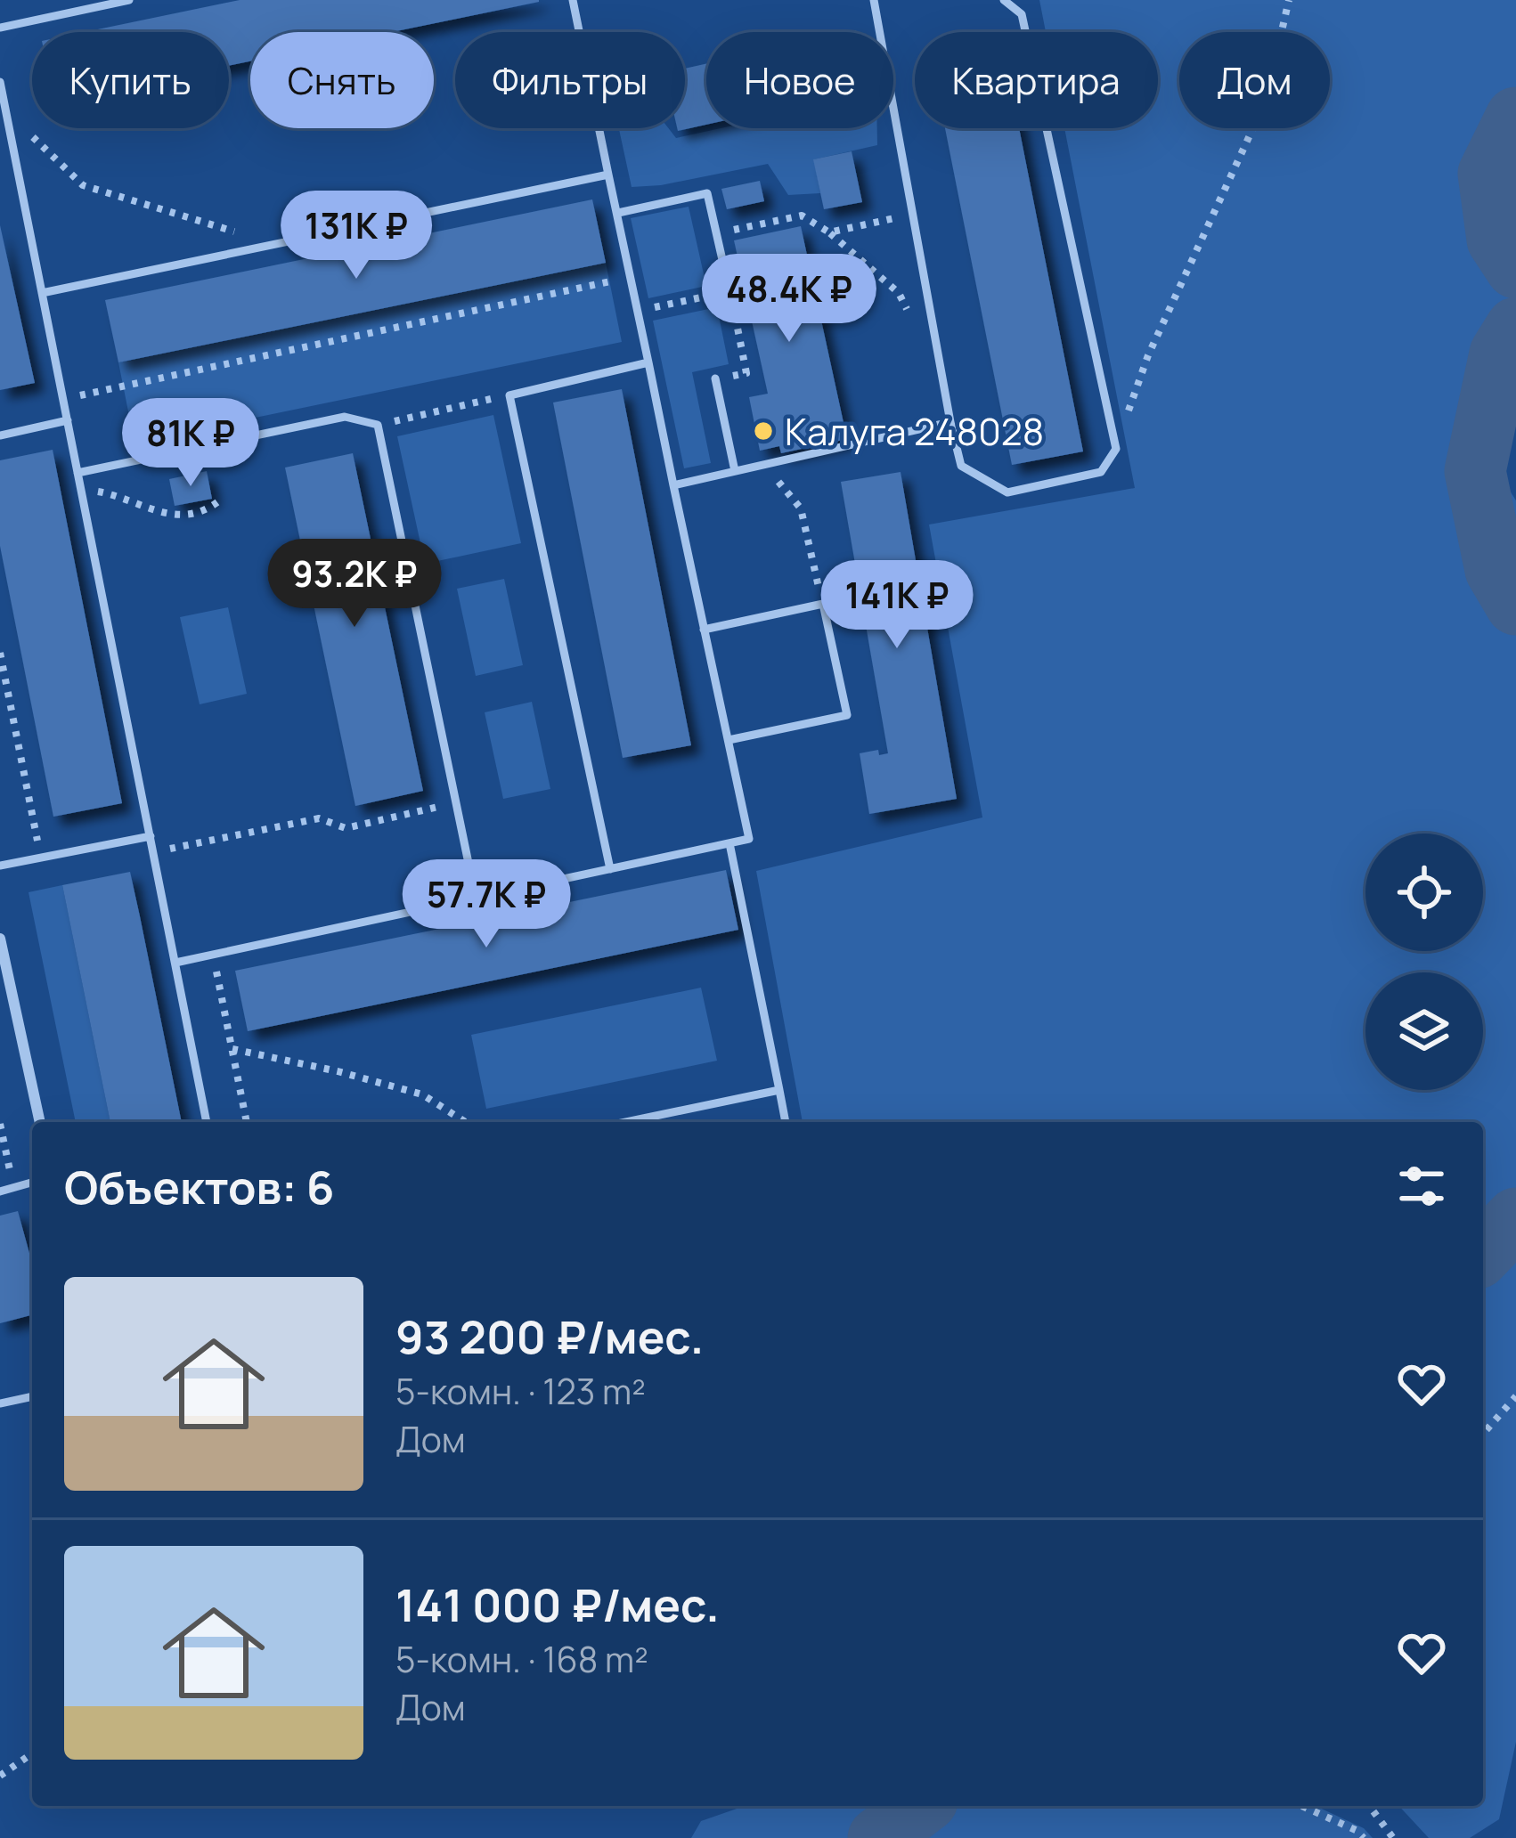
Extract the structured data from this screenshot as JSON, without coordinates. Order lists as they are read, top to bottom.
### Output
{
  "places": ["Калуга 248028"],
  "page": {
    "chip": [
      "Купить",
      "Снять",
      "Фильтры",
      "Новое",
      "Квартира",
      "Дом"
    ],
    "price": [
      "131K ₽",
      "48.4K ₽",
      "81K ₽",
      "93.2K ₽",
      "141K ₽",
      "57.7K ₽"
    ],
    "heading": "Объектов: 6",
    "list": [
      {
        "name": "93 200 ₽/мес.",
        "note": "5-комн. · 123 m² · Дом"
      },
      {
        "name": "141 000 ₽/мес.",
        "note": "5-комн. · 168 m² · Дом"
      }
    ]
  }
}
